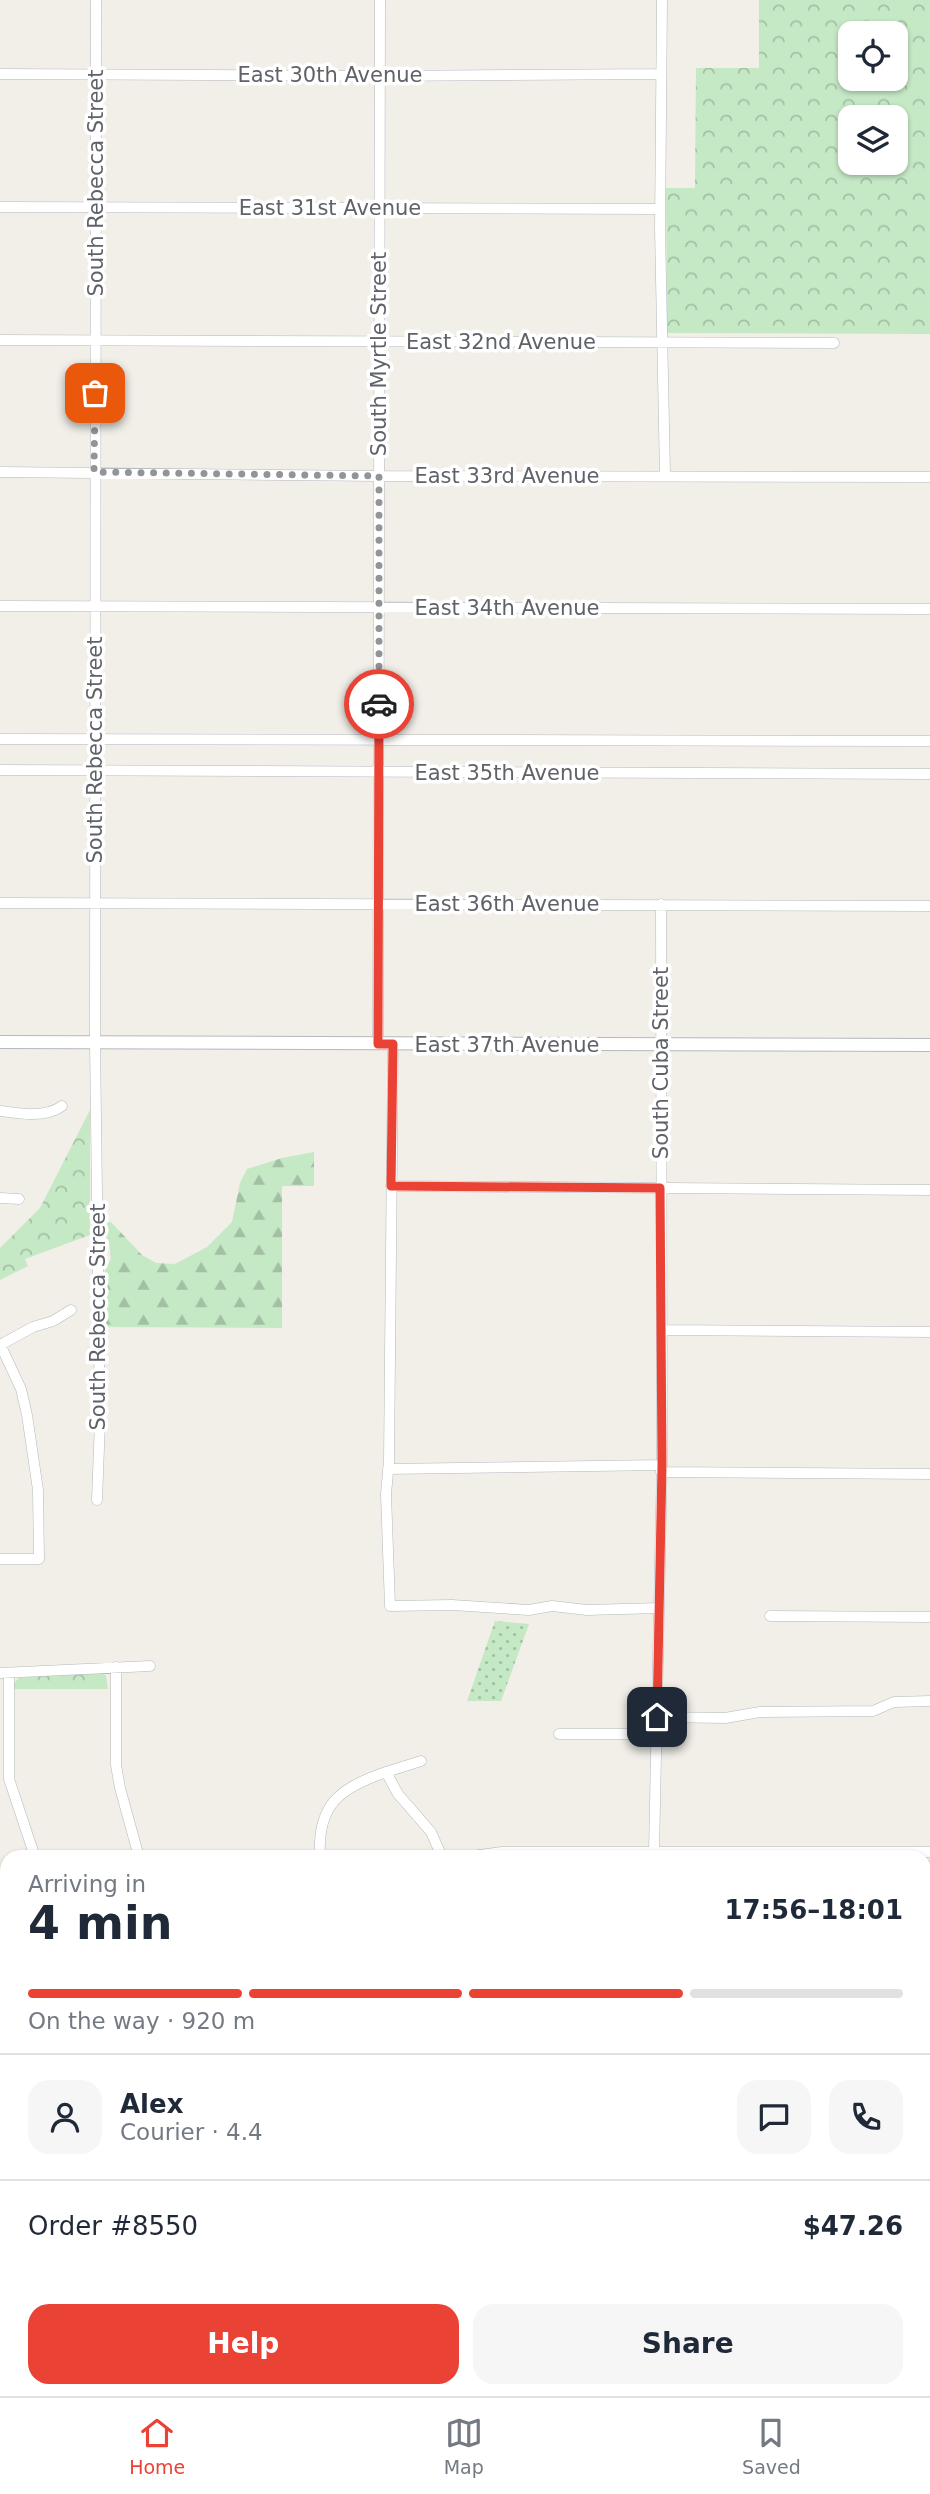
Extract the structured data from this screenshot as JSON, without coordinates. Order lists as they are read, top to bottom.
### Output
{
  "streets": {
    "street": [
      "East 30th Avenue",
      "South Rebecca Street",
      "East 31st Avenue",
      "East 32nd Avenue",
      "South Myrtle Street",
      "East 33rd Avenue",
      "East 34th Avenue",
      "East 35th Avenue",
      "East 36th Avenue",
      "East 37th Avenue",
      "South Cuba Street"
    ]
  },
  "crossings": [
    ["East 30th Avenue", "South Rebecca Street"],
    ["East 30th Avenue", "South Myrtle Street"],
    ["South Rebecca Street", "East 31st Avenue"],
    ["South Rebecca Street", "East 32nd Avenue"],
    ["South Rebecca Street", "East 33rd Avenue"],
    ["South Rebecca Street", "East 34th Avenue"],
    ["South Rebecca Street", "East 35th Avenue"],
    ["South Rebecca Street", "East 36th Avenue"],
    ["South Rebecca Street", "East 37th Avenue"],
    ["East 31st Avenue", "South Myrtle Street"],
    ["East 32nd Avenue", "South Myrtle Street"],
    ["South Myrtle Street", "East 33rd Avenue"],
    ["South Myrtle Street", "East 34th Avenue"],
    ["South Myrtle Street", "East 35th Avenue"],
    ["South Myrtle Street", "East 36th Avenue"],
    ["South Myrtle Street", "East 37th Avenue"],
    ["East 36th Avenue", "South Cuba Street"],
    ["East 37th Avenue", "South Cuba Street"]
  ],
  "page": {
    "heading": ["4 min", "Arriving in", "17:56–18:01"],
    "panel": [
      "Alex",
      "Courier · 4.4",
      "Order #8550",
      "$47.26"
    ],
    "bar": "On the way · 920 m",
    "buttons": ["Help", "Share"],
    "tabs": ["Home", "Map", "Saved"]
  }
}
